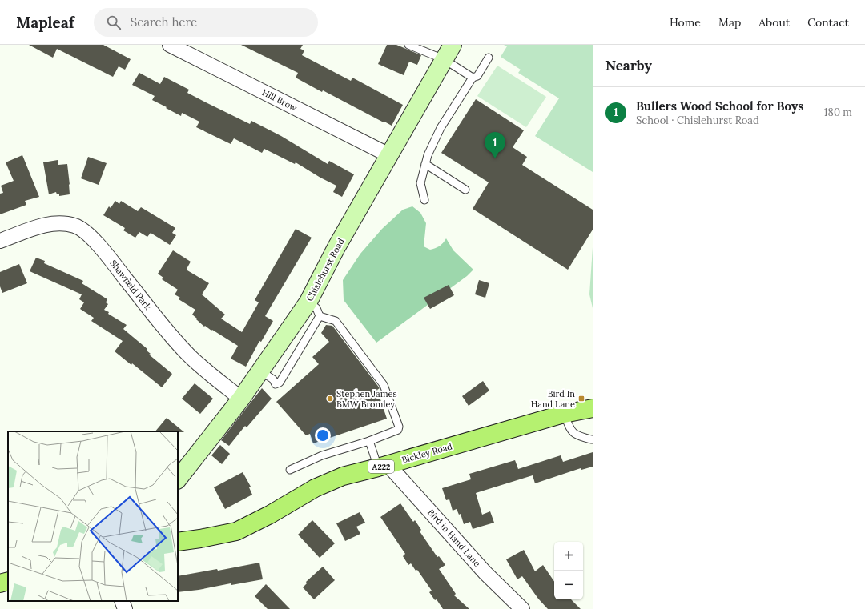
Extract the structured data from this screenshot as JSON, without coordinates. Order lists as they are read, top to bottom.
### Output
{
  "streets": {
    "main road": ["Chislehurst Road", "Bickley Road", "A222"],
    "street": ["Hill Brow", "Shawfield Park", "Bird in Hand Lane"]
  },
  "crossings": [
    ["Hill Brow", "Chislehurst Road"],
    ["Chislehurst Road", "Shawfield Park"],
    ["Bickley Road", "Bird in Hand Lane"]
  ],
  "places": {
    "other": ["Stephen James BMW Bromley"],
    "transit": ["Bird In Hand Lane"]
  },
  "page": {
    "header": "Mapleaf",
    "search": "Search here",
    "nav": [
      "Home",
      "Map",
      "About",
      "Contact"
    ],
    "heading": "Nearby",
    "list": [
      {
        "mark": "1",
        "name": "Bullers Wood School for Boys",
        "note": "School · Chislehurst Road",
        "value": "180 m"
      }
    ],
    "pins": "1",
    "map_buttons": ["+", "−"]
  }
}
